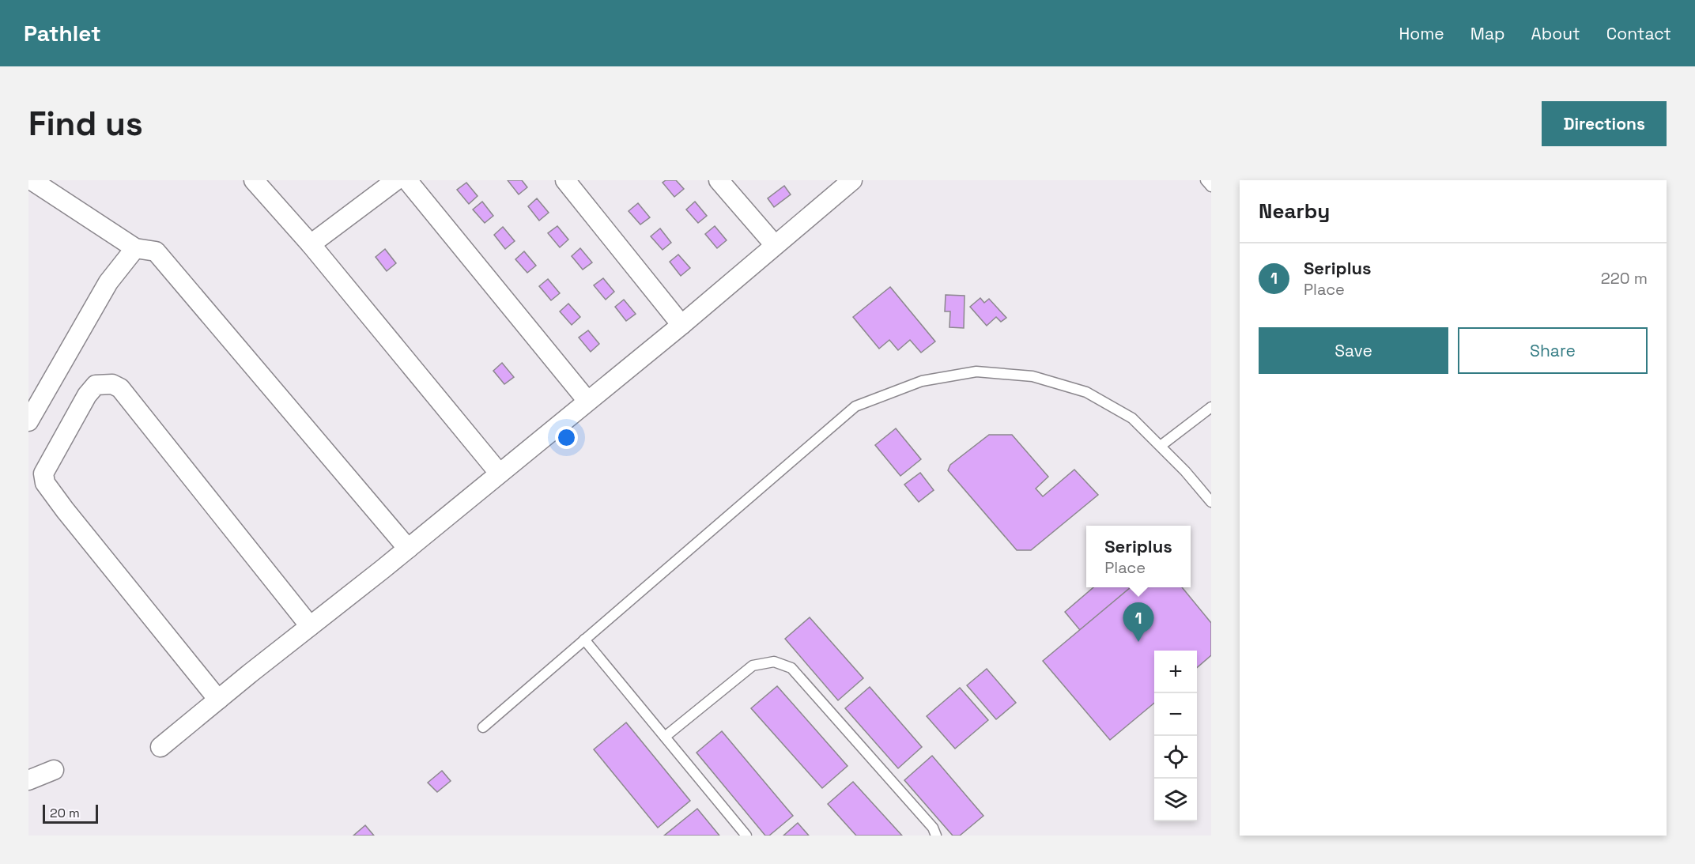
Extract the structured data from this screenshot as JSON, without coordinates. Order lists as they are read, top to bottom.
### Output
{
  "scale_bar": "20 m",
  "page": {
    "header": "Pathlet",
    "nav": [
      "Home",
      "Map",
      "About",
      "Contact"
    ],
    "buttons": [
      "Directions",
      ["Save", "Share"]
    ],
    "title": "Find us",
    "heading": "Nearby",
    "list": [
      {
        "mark": "1",
        "name": "Seriplus",
        "note": "Place",
        "value": "220 m"
      }
    ],
    "popup": ["Seriplus", "Place"],
    "pins": "1",
    "map_buttons": ["+", "−"],
    "scale": "20 m"
  }
}
